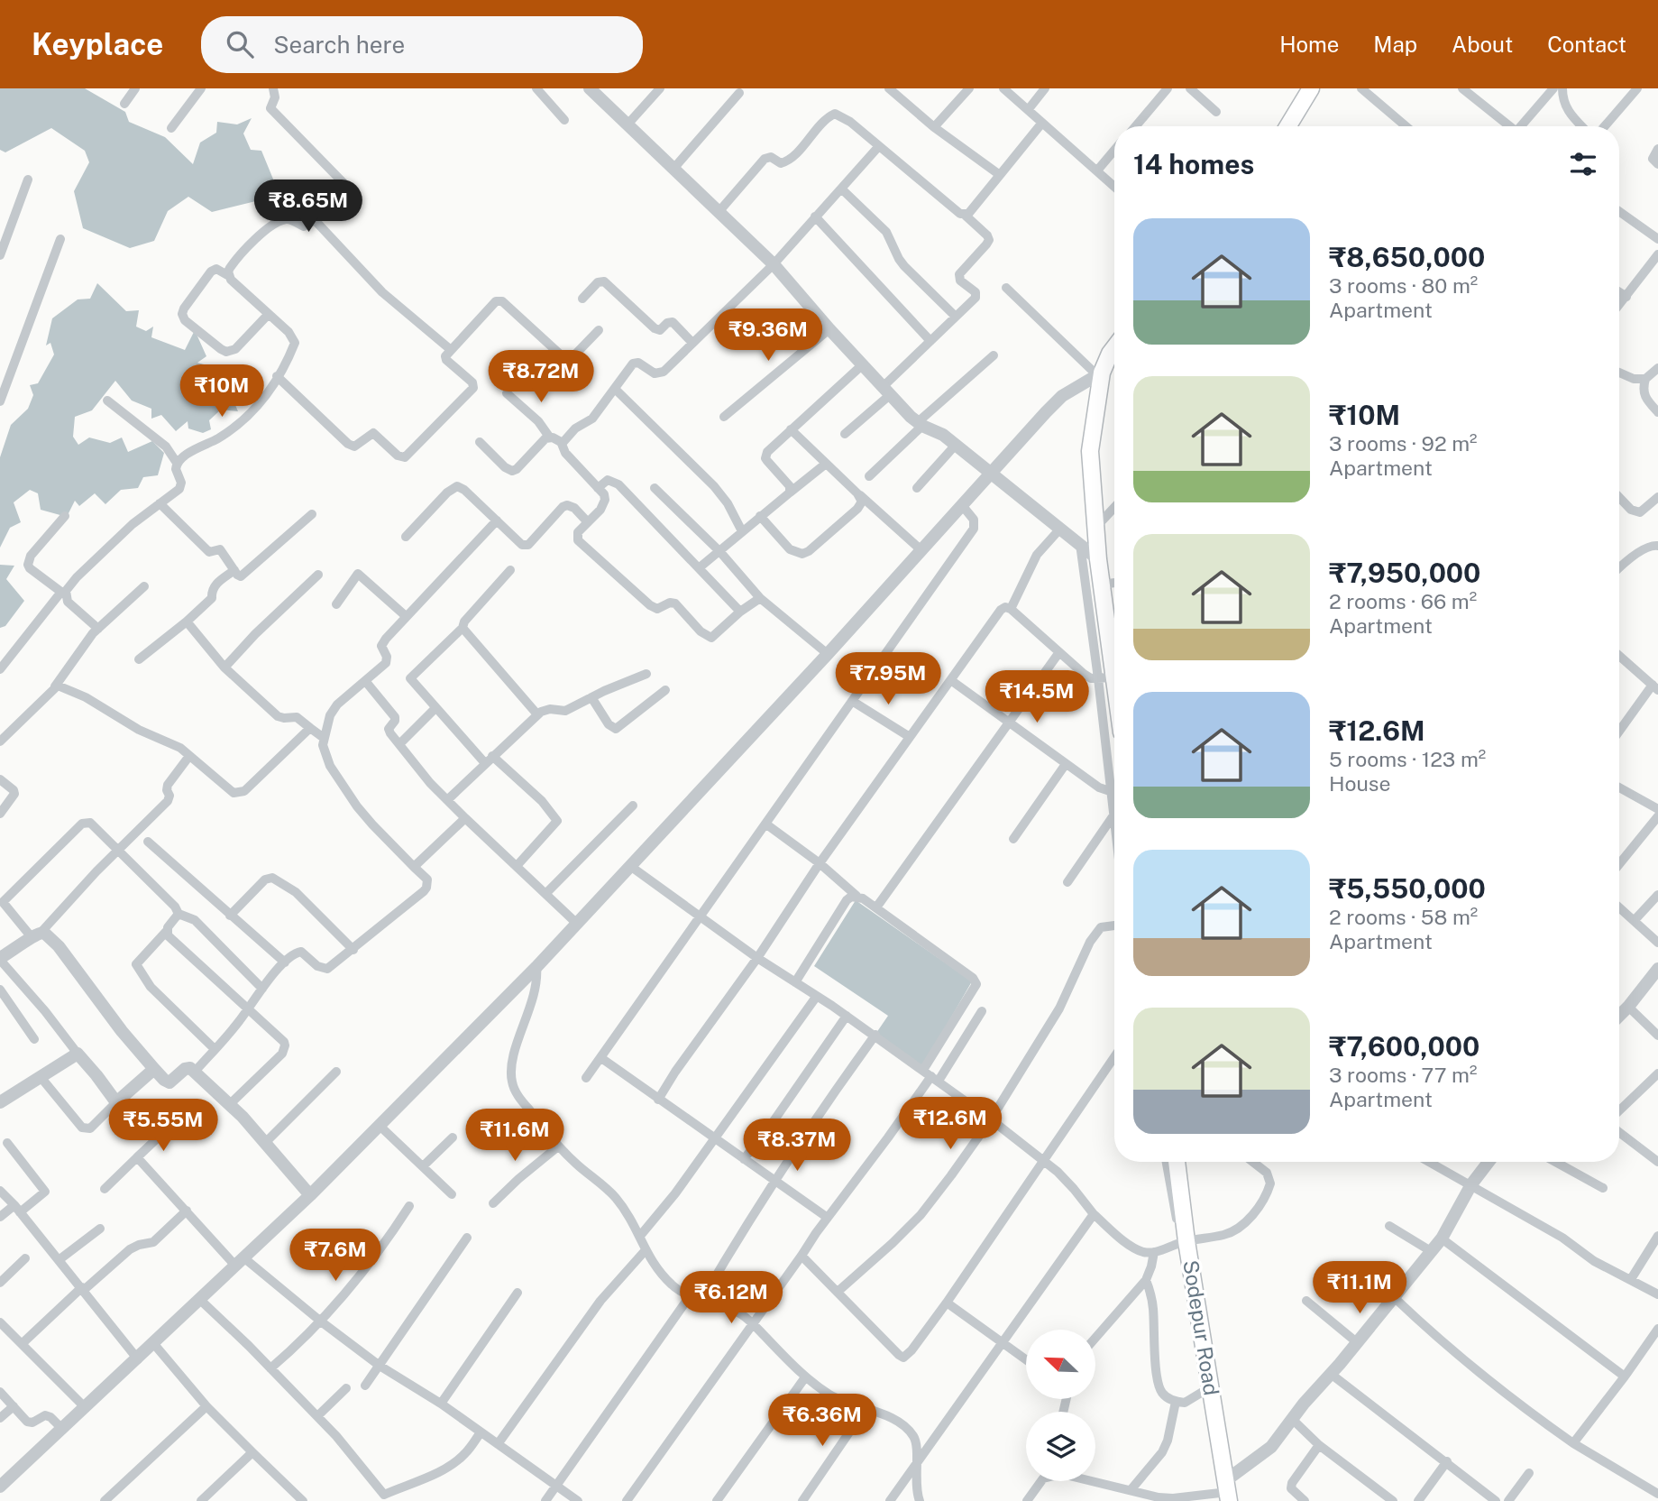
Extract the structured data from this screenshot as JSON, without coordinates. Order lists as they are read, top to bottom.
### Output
{
  "streets": {
    "main road": ["Sodepur Road"]
  },
  "north": "top left",
  "page": {
    "header": "Keyplace",
    "search": "Search here",
    "nav": [
      "Home",
      "Map",
      "About",
      "Contact"
    ],
    "heading": "14 homes",
    "price": [
      "₹8.65M",
      "₹9.36M",
      "₹8.72M",
      "₹10M",
      "₹7.95M",
      "₹14.5M",
      "₹12.6M",
      "₹5.55M",
      "₹11.6M",
      "₹8.37M",
      "₹7.6M",
      "₹11.1M",
      "₹6.12M",
      "₹6.36M"
    ],
    "list": [
      {
        "name": "₹8,650,000",
        "note": "3 rooms · 80 m² · Apartment"
      },
      {
        "name": "₹10M",
        "note": "3 rooms · 92 m² · Apartment"
      },
      {
        "name": "₹7,950,000",
        "note": "2 rooms · 66 m² · Apartment"
      },
      {
        "name": "₹12.6M",
        "note": "5 rooms · 123 m² · House"
      },
      {
        "name": "₹5,550,000",
        "note": "2 rooms · 58 m² · Apartment"
      },
      {
        "name": "₹7,600,000",
        "note": "3 rooms · 77 m² · Apartment"
      }
    ]
  }
}
